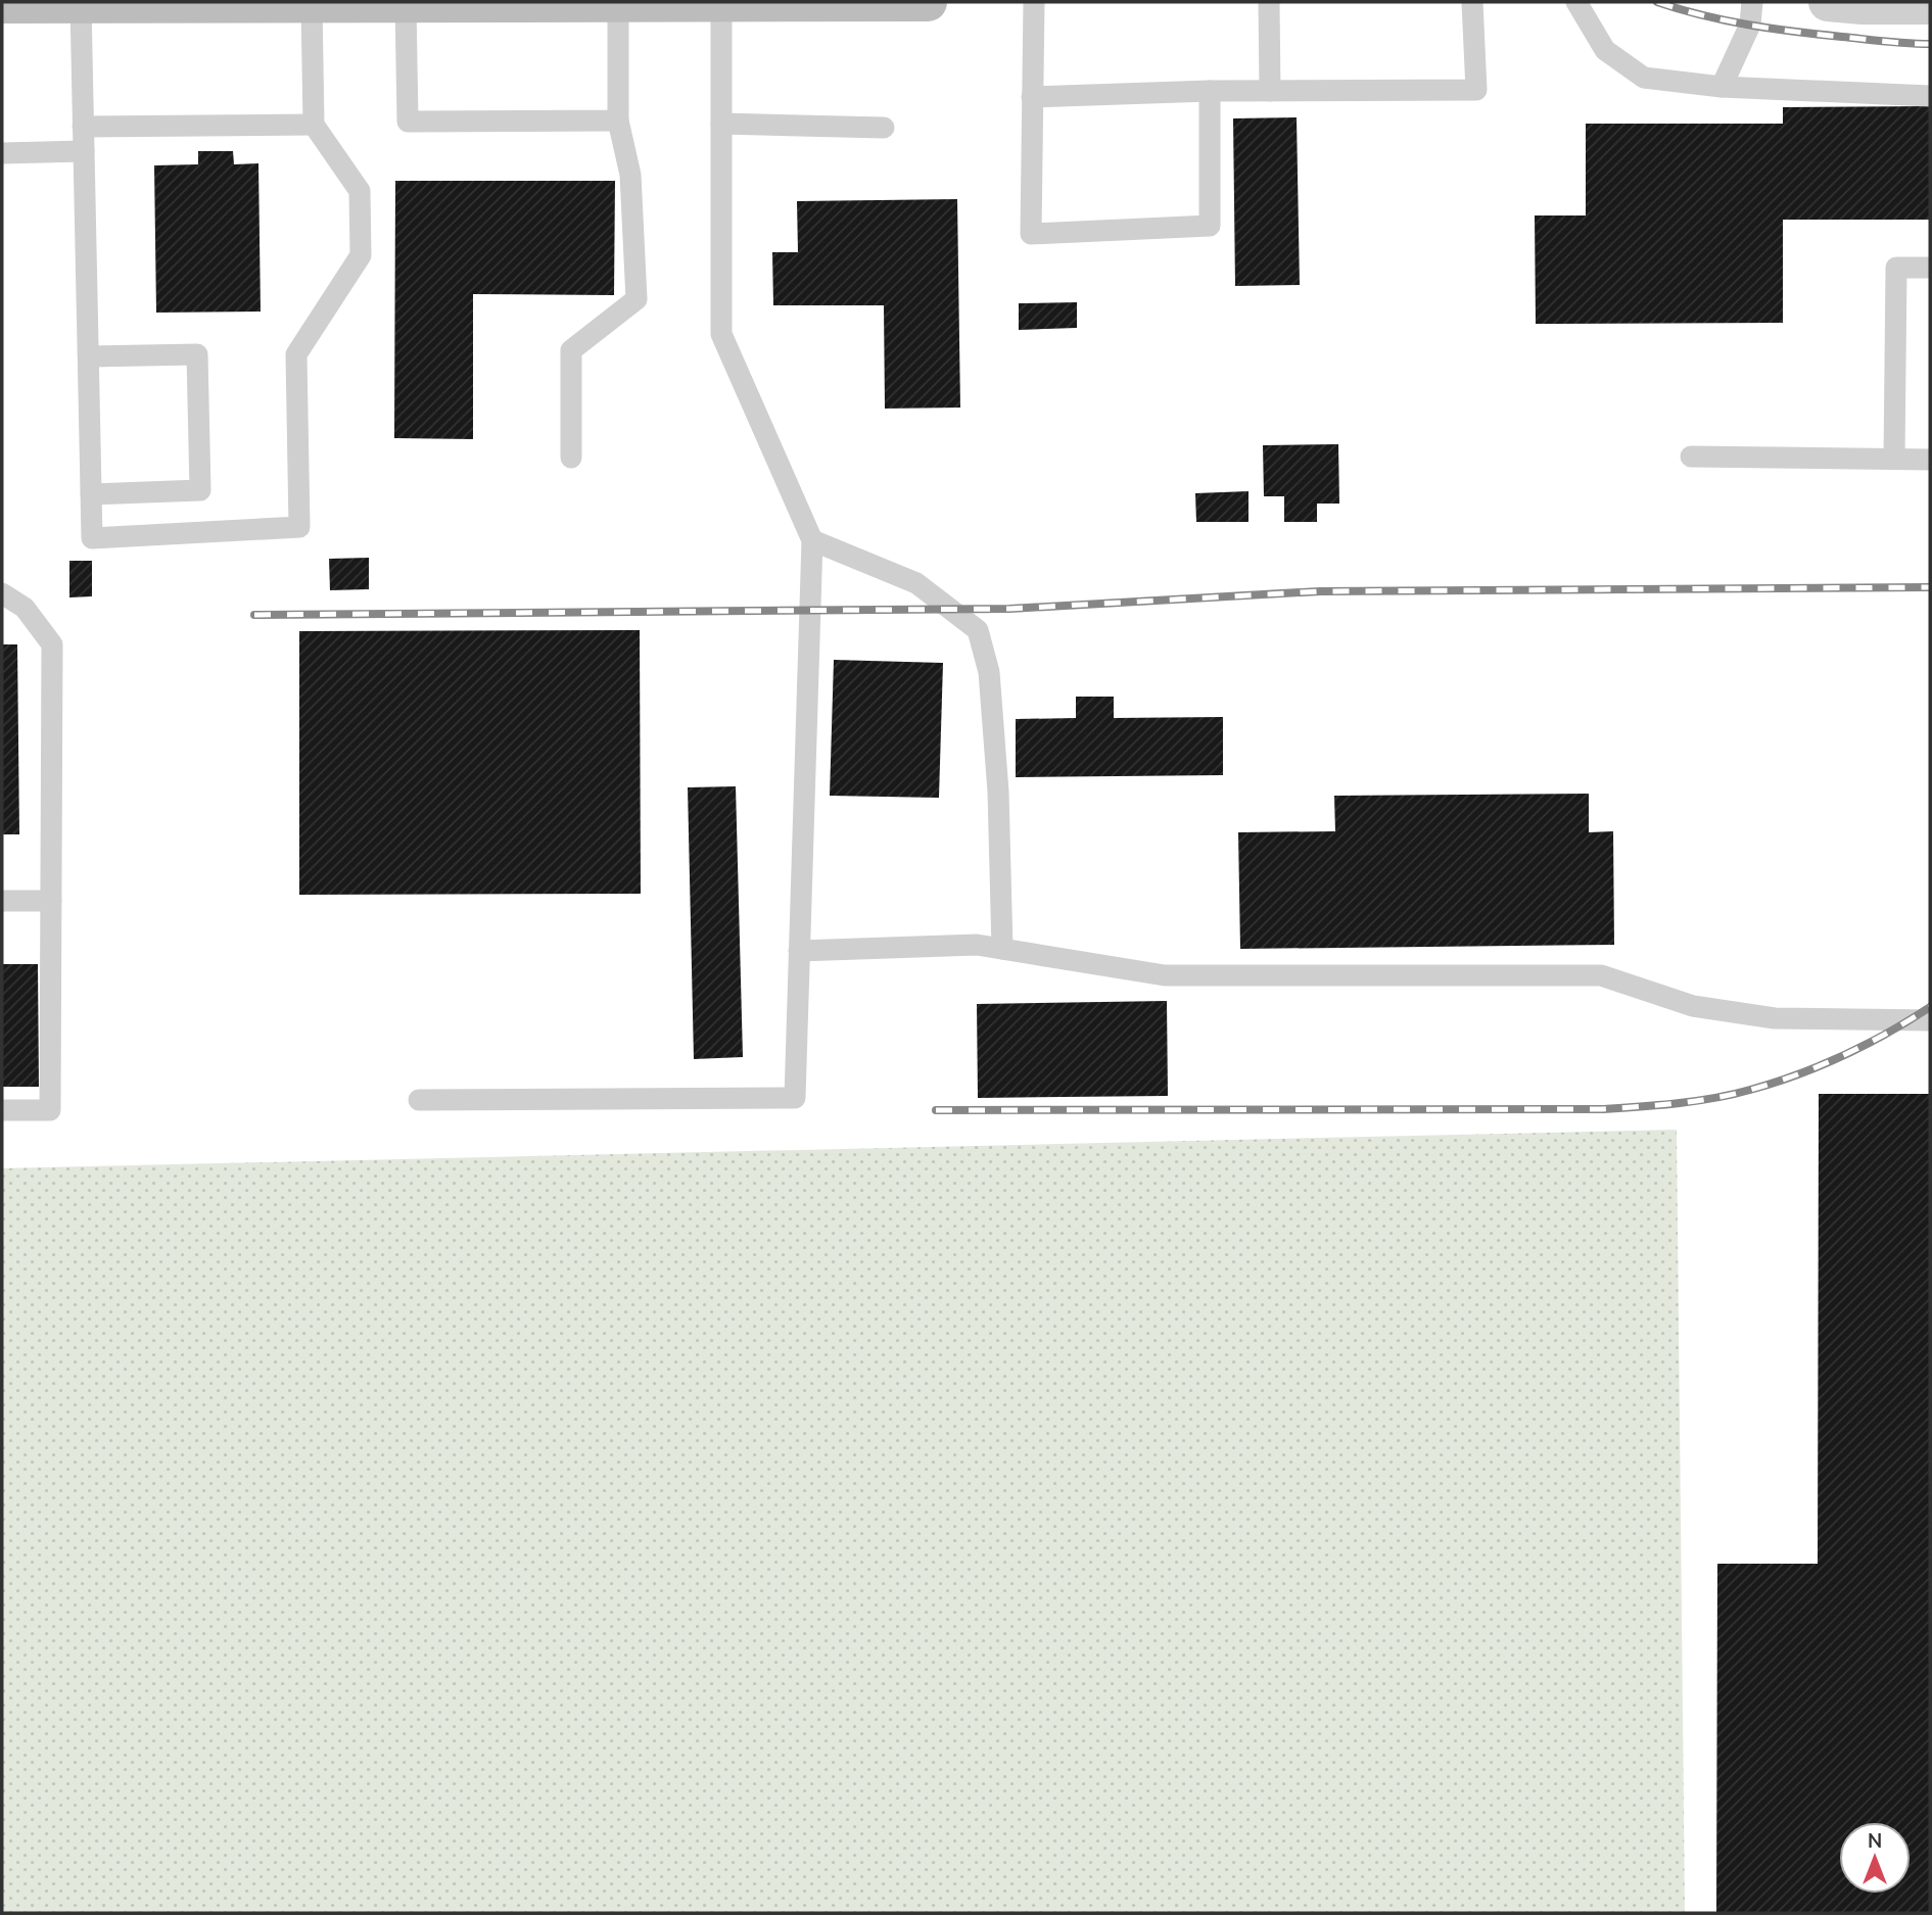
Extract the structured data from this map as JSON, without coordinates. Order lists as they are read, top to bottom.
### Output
{
  "north": "top"
}
